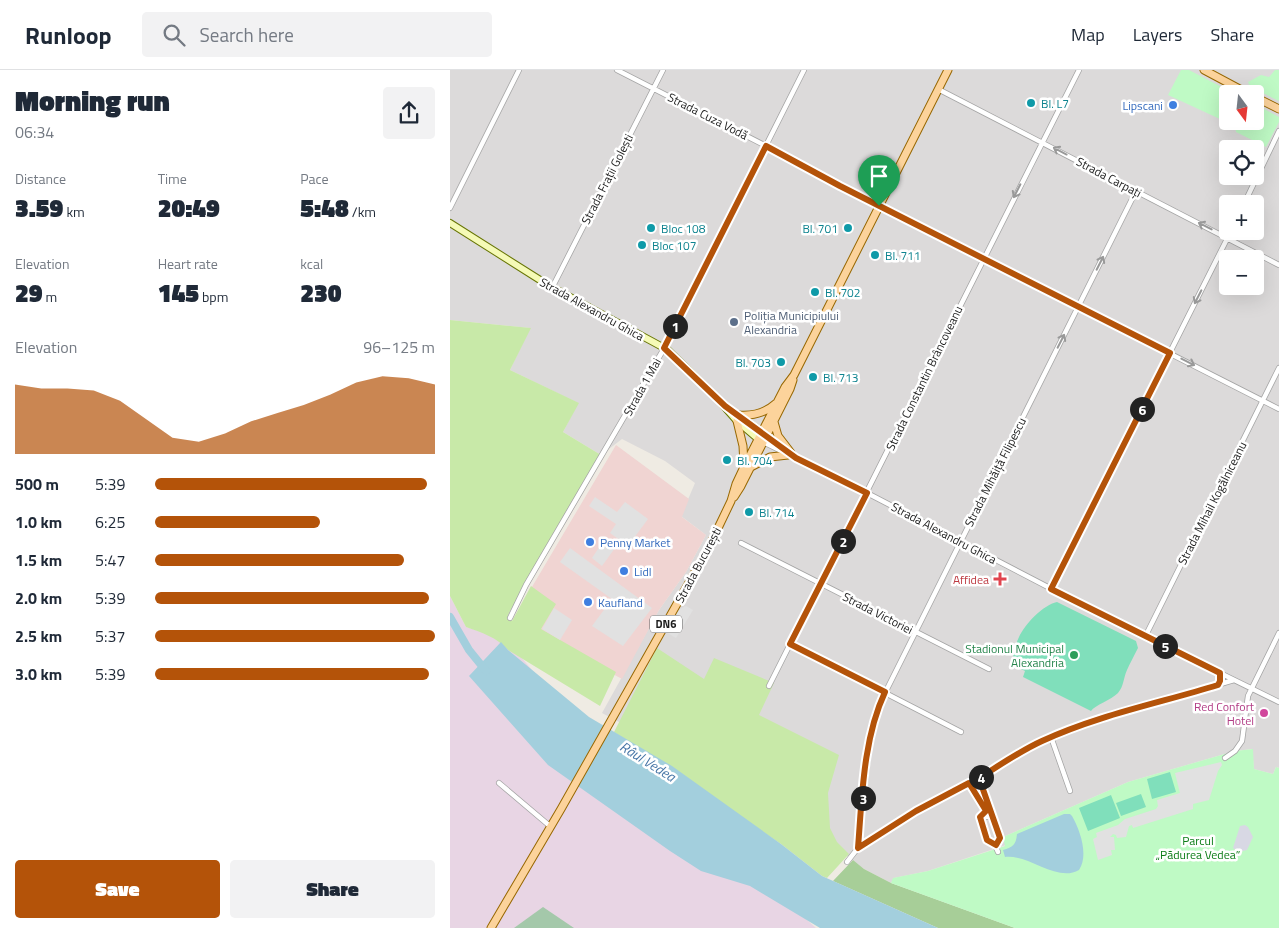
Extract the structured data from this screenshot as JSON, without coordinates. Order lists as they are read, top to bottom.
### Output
{
  "streets": {
    "main road": ["Strada București", "DN6"],
    "street": [
      "Strada Cuza Vodă",
      "Strada Carpați",
      "Strada Frații Golești",
      "Strada Alexandru Ghica",
      "Strada Constantin Brâncoveanu",
      "Strada 1 Mai",
      "Strada Mihăiță Filipescu",
      "Strada Mihail Kogălniceanu",
      "Strada Victoriei"
    ]
  },
  "crossings": [
    ["Strada Cuza Vodă", "Strada Frații Golești"],
    ["Strada Cuza Vodă", "Strada Constantin Brâncoveanu"],
    ["Strada Cuza Vodă", "Strada 1 Mai"],
    ["Strada Cuza Vodă", "Strada Mihăiță Filipescu"],
    ["Strada Cuza Vodă", "Strada Mihail Kogălniceanu"],
    ["Strada Cuza Vodă", "Strada București"],
    ["Strada Carpați", "Strada Constantin Brâncoveanu"],
    ["Strada Carpați", "Strada Mihăiță Filipescu"],
    ["Strada Carpați", "Strada București"],
    ["Strada Frații Golești", "Strada Alexandru Ghica"],
    ["Strada Alexandru Ghica", "Strada Constantin Brâncoveanu"],
    ["Strada Alexandru Ghica", "Strada 1 Mai"],
    ["Strada Alexandru Ghica", "Strada Mihăiță Filipescu"],
    ["Strada Alexandru Ghica", "Strada Mihail Kogălniceanu"],
    ["Strada Alexandru Ghica", "Strada București"],
    ["Strada Constantin Brâncoveanu", "Strada Victoriei"],
    ["Strada Mihăiță Filipescu", "Strada Victoriei"],
    ["Strada București", "DN6"]
  ],
  "one_way": ["Strada Carpați", "Strada Mihăiță Filipescu"],
  "water": ["Râul Vedea"],
  "parks": ["Parcul „Pădurea Vedea”"],
  "places": {
    "other": [
      "Bl. L7",
      "Lipscani",
      "Bloc 108",
      "Bl. 701",
      "Bloc 107",
      "Bl. 711",
      "Bl. 702",
      "Poliția Municipiului Alexandria",
      "Bl. 703",
      "Bl. 713",
      "Bl. 704",
      "Bl. 714",
      "Penny Market",
      "Lidl",
      "Kaufland",
      "Stadionul Municipal Alexandria",
      "Red Confort Hotel"
    ],
    "health": ["Affidea"]
  },
  "north": "bottom",
  "page": {
    "header": "Runloop",
    "search": "Search here",
    "nav": ["Map", "Layers", "Share"],
    "heading": ["Morning run", "06:34"],
    "map_buttons": ["+", "−"],
    "stats": [
      ["Distance", "3.59 km"],
      ["Time", "20:49"],
      ["Pace", "5:48 /km"],
      ["Elevation", "29 m"],
      ["Heart rate", "145 bpm"],
      ["kcal", "230"]
    ],
    "pins": [
      "1",
      "6",
      "2",
      "5",
      "4",
      "3"
    ],
    "chart": ["Elevation", "96–125 m"],
    "list": [
      {
        "name": "500 m",
        "note": "5:39"
      },
      {
        "name": "1.0 km",
        "note": "6:25"
      },
      {
        "name": "1.5 km",
        "note": "5:47"
      },
      {
        "name": "2.0 km",
        "note": "5:39"
      },
      {
        "name": "2.5 km",
        "note": "5:37"
      },
      {
        "name": "3.0 km",
        "note": "5:39"
      }
    ],
    "buttons": ["Save", "Share"]
  }
}
